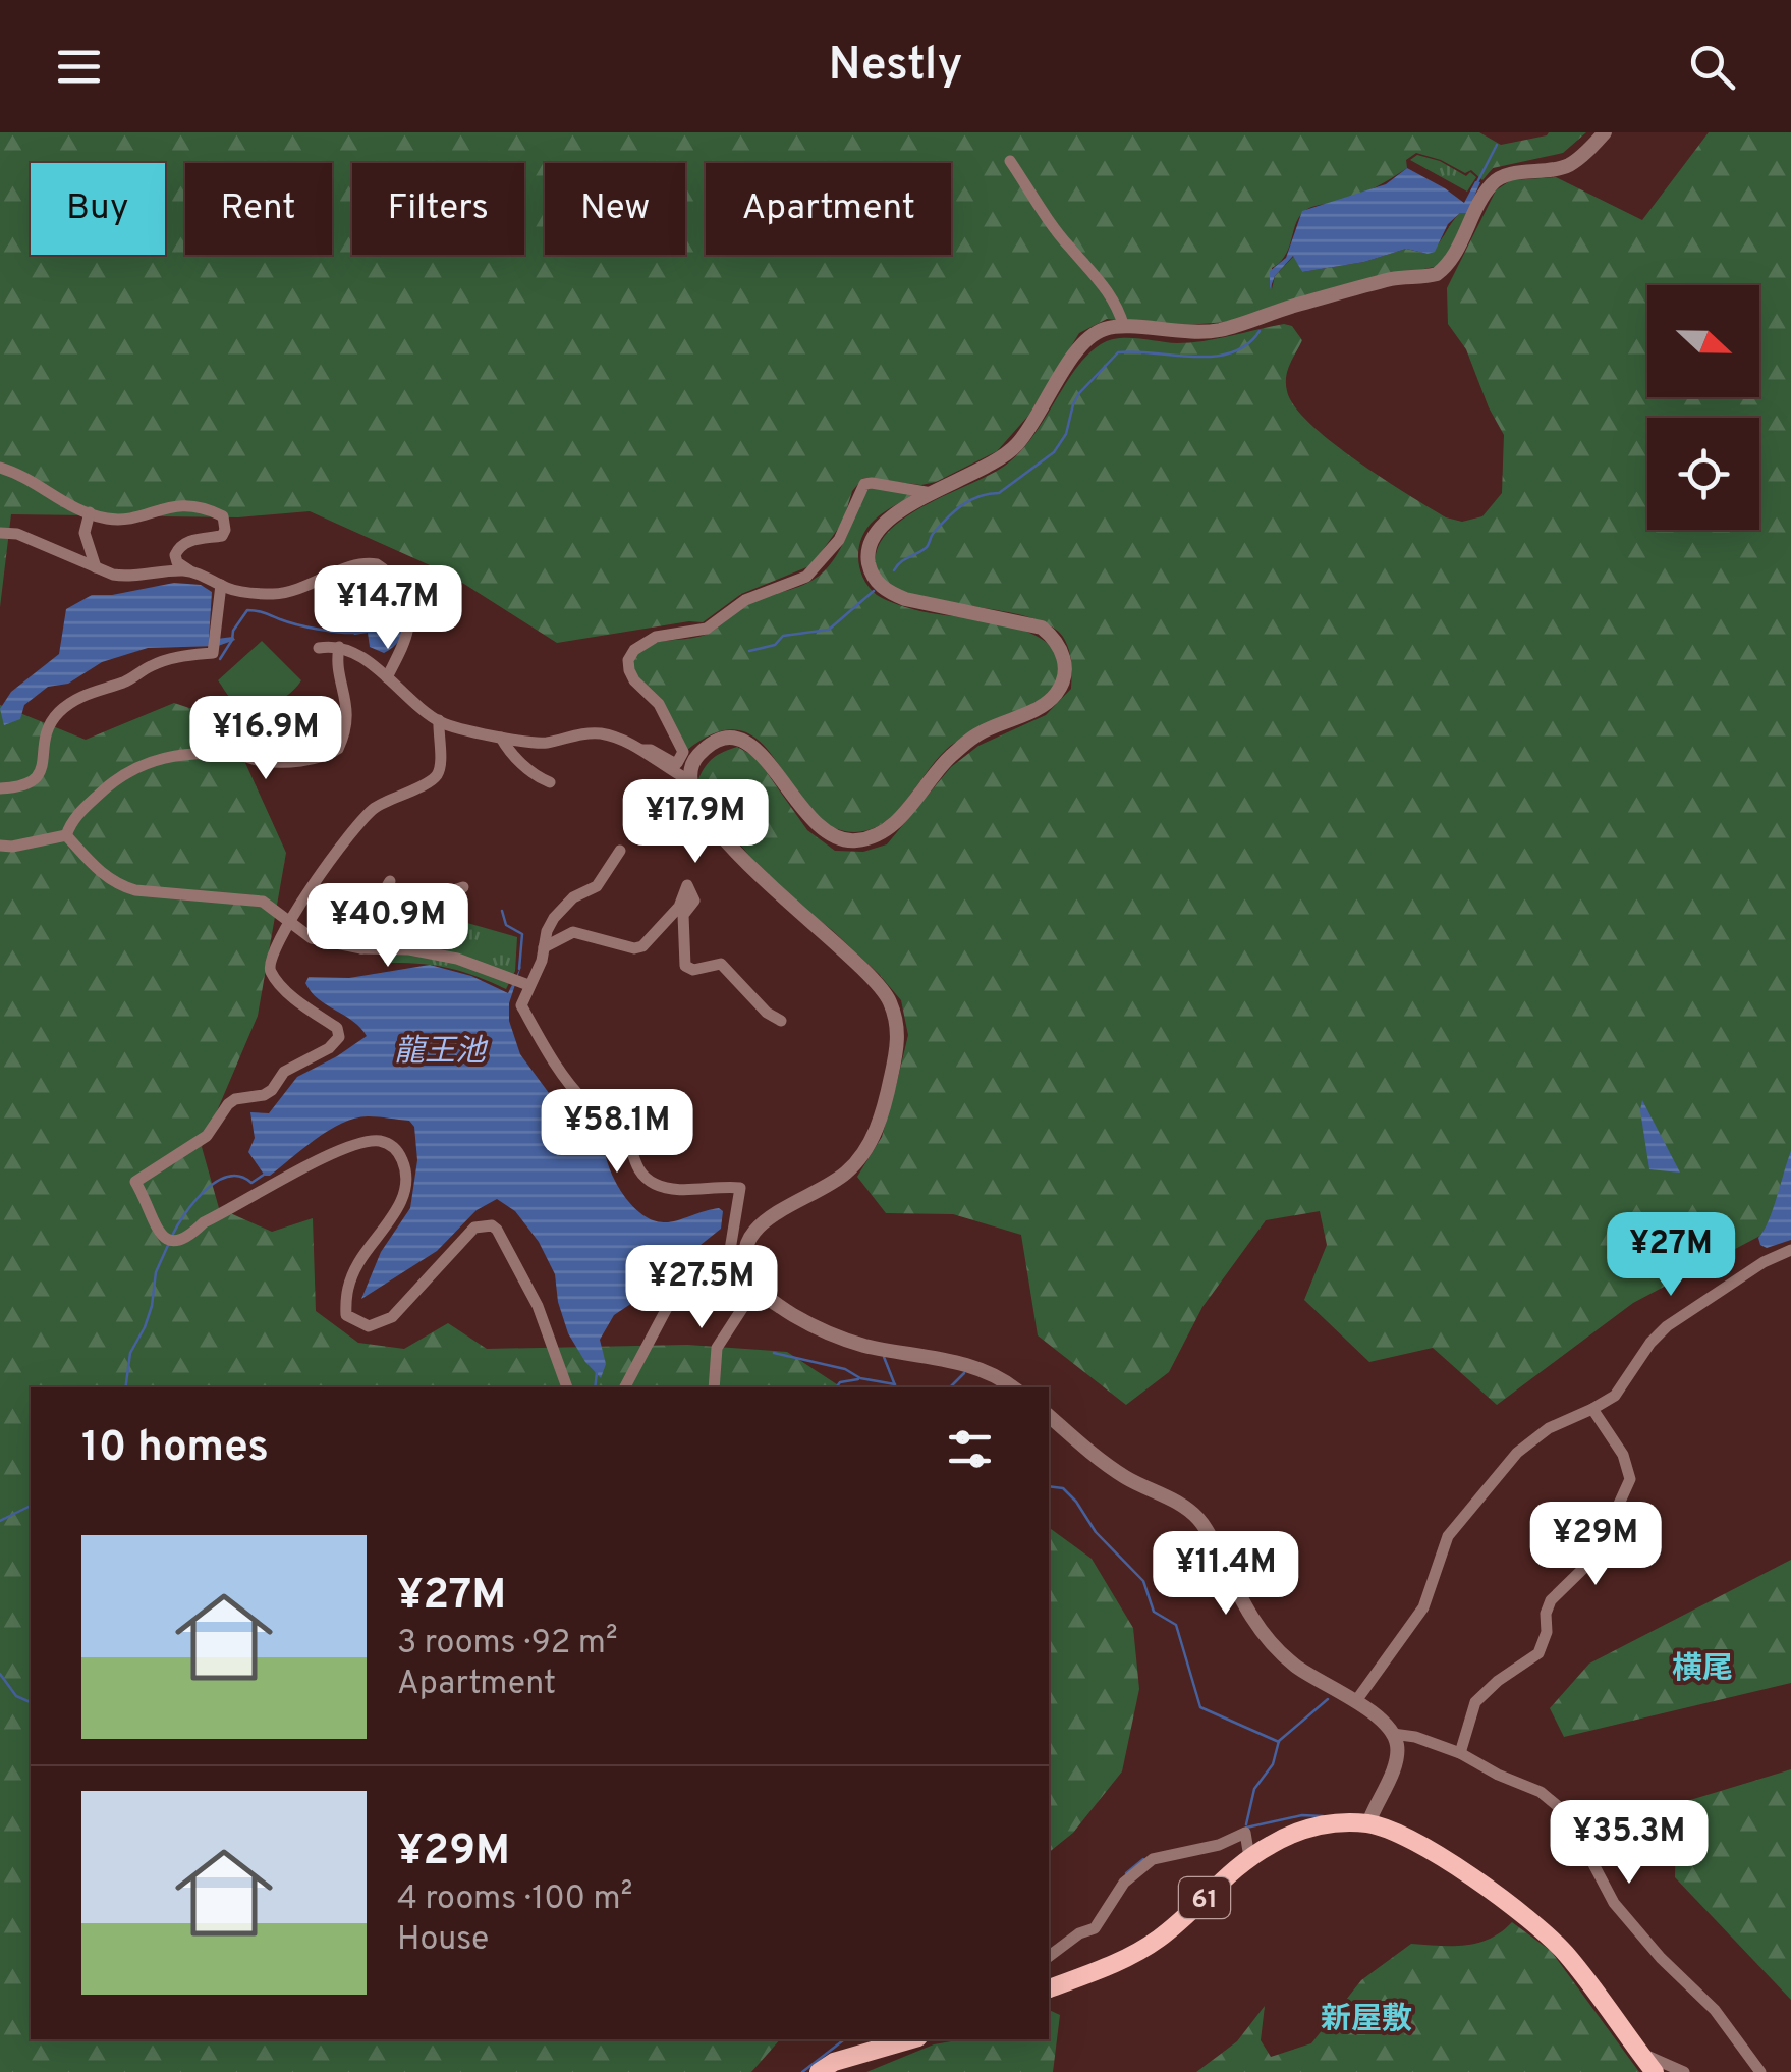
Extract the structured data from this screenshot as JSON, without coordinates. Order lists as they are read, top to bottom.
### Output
{
  "streets": {
    "main road": ["61"]
  },
  "districts": ["横尾", "新屋敷"],
  "water": ["龍王池"],
  "north": "right",
  "page": {
    "header": "Nestly",
    "chip": [
      "Buy",
      "Rent",
      "Filters",
      "New",
      "Apartment"
    ],
    "price": [
      "¥14.7M",
      "¥16.9M",
      "¥17.9M",
      "¥40.9M",
      "¥58.1M",
      "¥27M",
      "¥27.5M",
      "¥29M",
      "¥11.4M",
      "¥35.3M"
    ],
    "heading": "10 homes",
    "list": [
      {
        "name": "¥27M",
        "note": "3 rooms · 92 m² · Apartment"
      },
      {
        "name": "¥29M",
        "note": "4 rooms · 100 m² · House"
      }
    ]
  }
}
